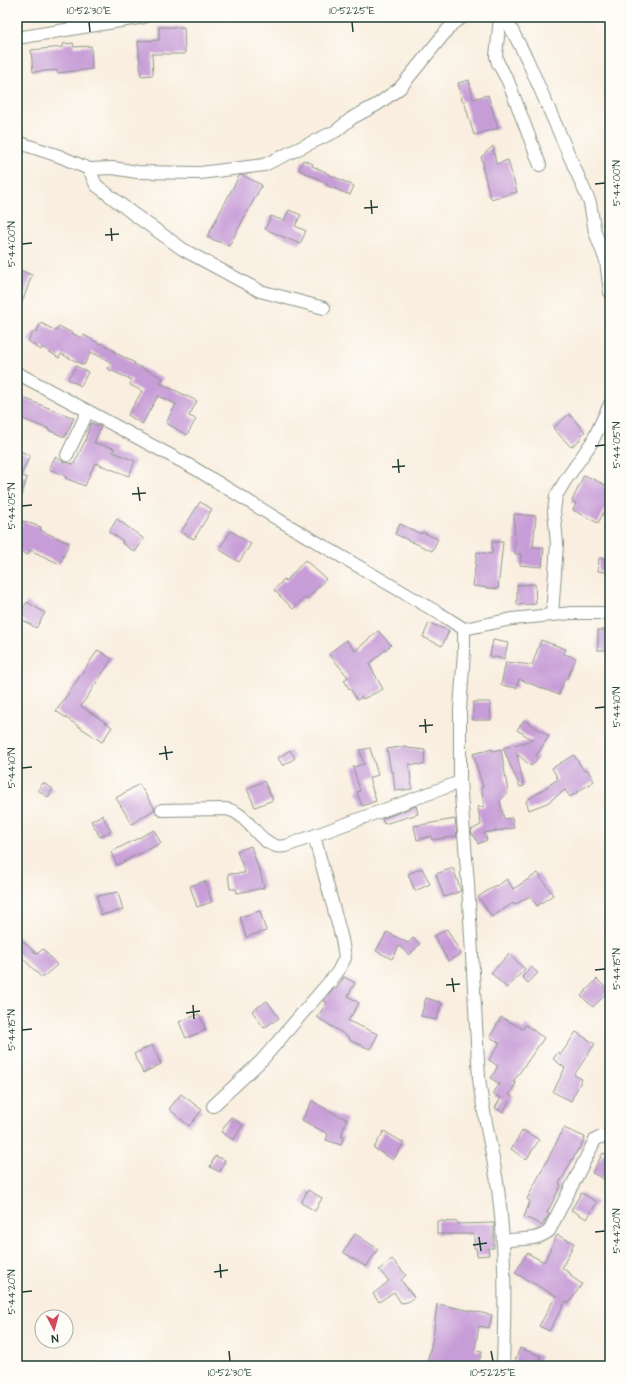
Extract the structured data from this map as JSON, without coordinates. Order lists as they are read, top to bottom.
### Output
{
  "north": "bottom",
  "coordinates": [
    "10°52'30\"E",
    "10°52'25\"E",
    "5°44'00\"N",
    "5°44'05\"N",
    "5°44'10\"N",
    "5°44'15\"N",
    "5°44'20\"N"
  ]
}
